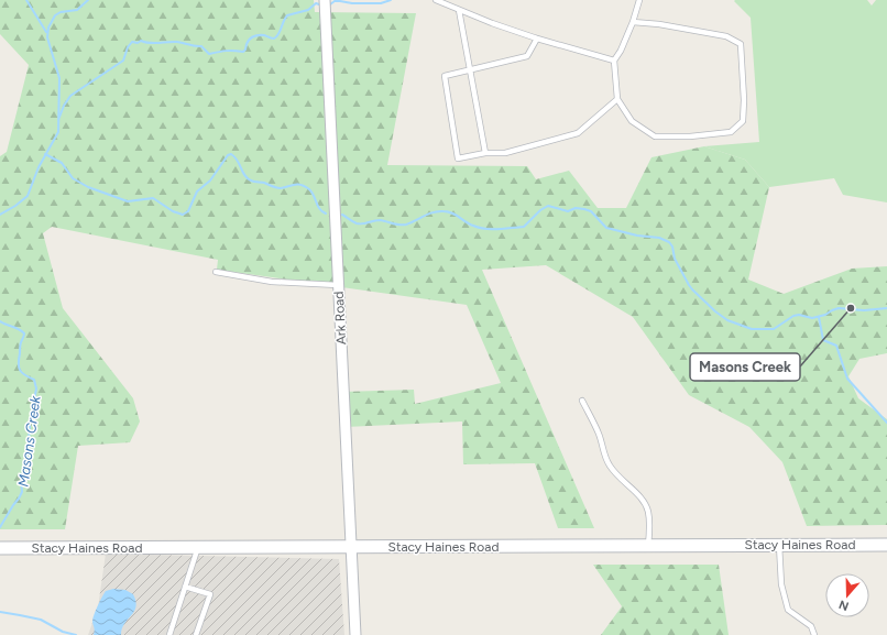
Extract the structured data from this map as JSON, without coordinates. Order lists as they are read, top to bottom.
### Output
{
  "streets": {
    "street": ["Ark Road", "Stacy Haines Road"]
  },
  "crossings": [
    ["Ark Road", "Stacy Haines Road"]
  ],
  "water": ["Masons Creek"],
  "places": ["Masons Creek"],
  "north": "bottom"
}
